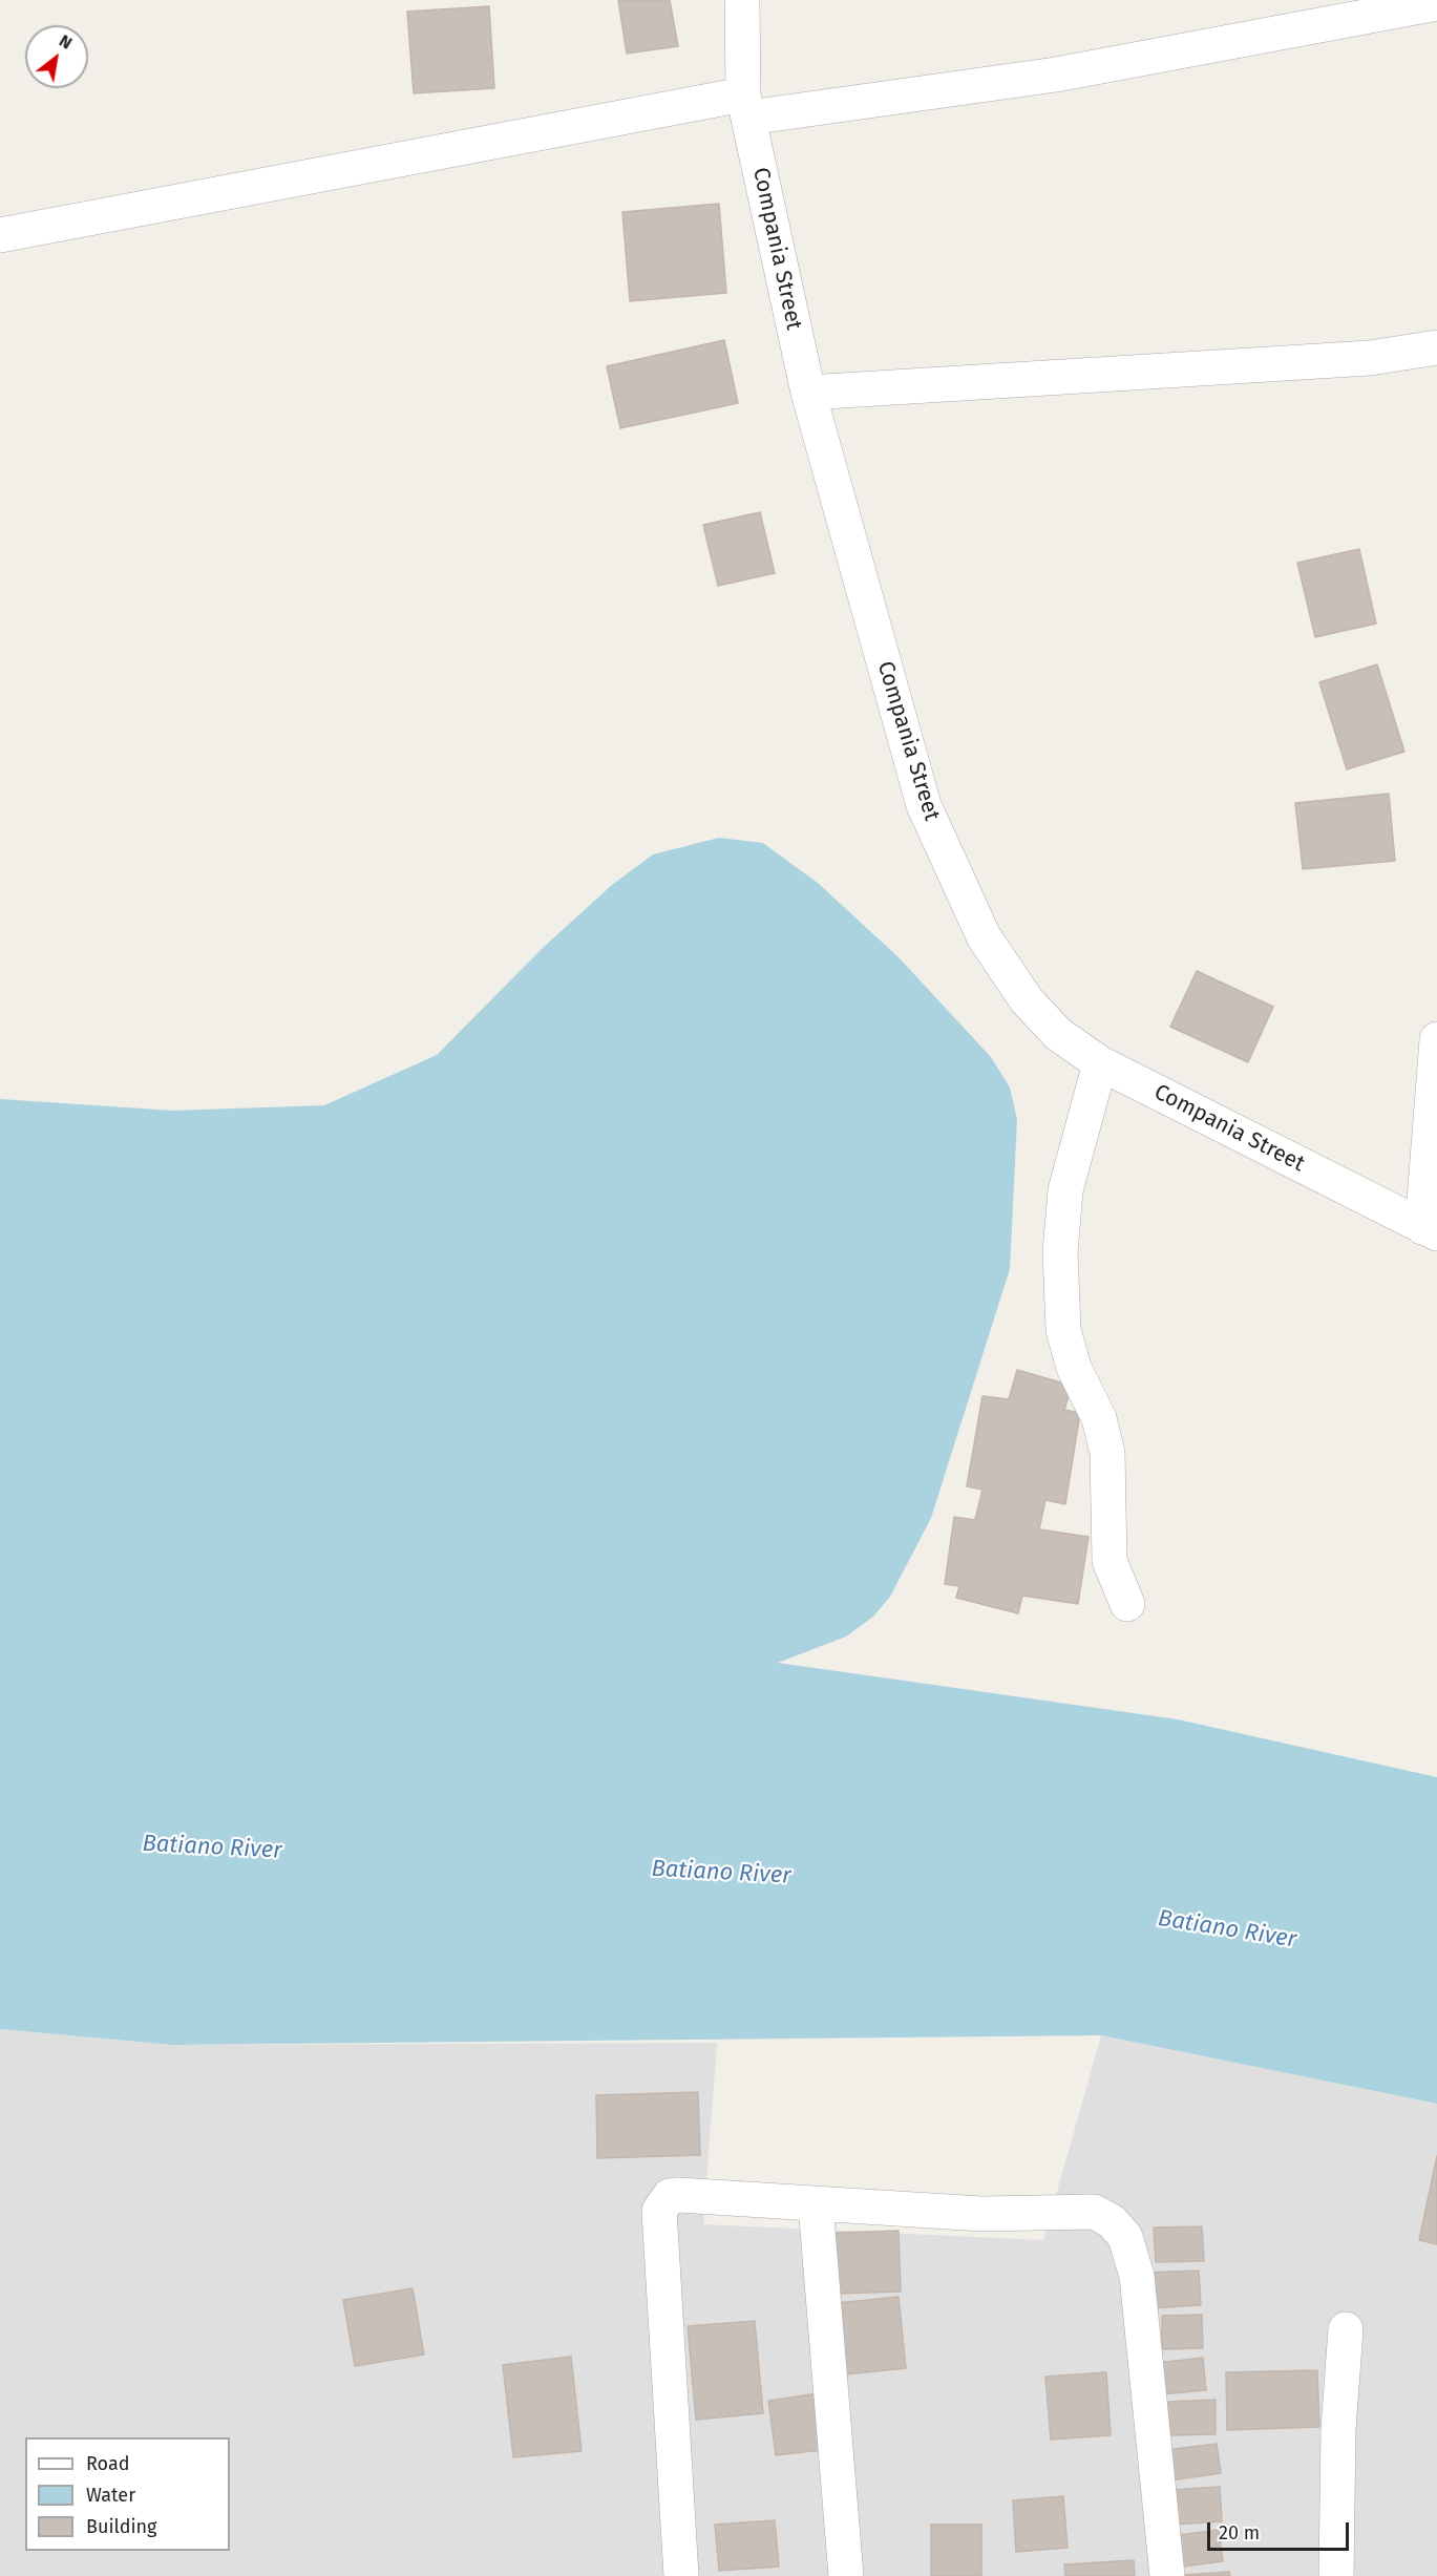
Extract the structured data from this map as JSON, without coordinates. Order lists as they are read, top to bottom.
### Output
{
  "streets": {
    "street": ["Compania Street"]
  },
  "water": ["Batiano River"],
  "legend": ["Road", "Water", "Building"],
  "scale_bar": "20 m",
  "north": "top right"
}
